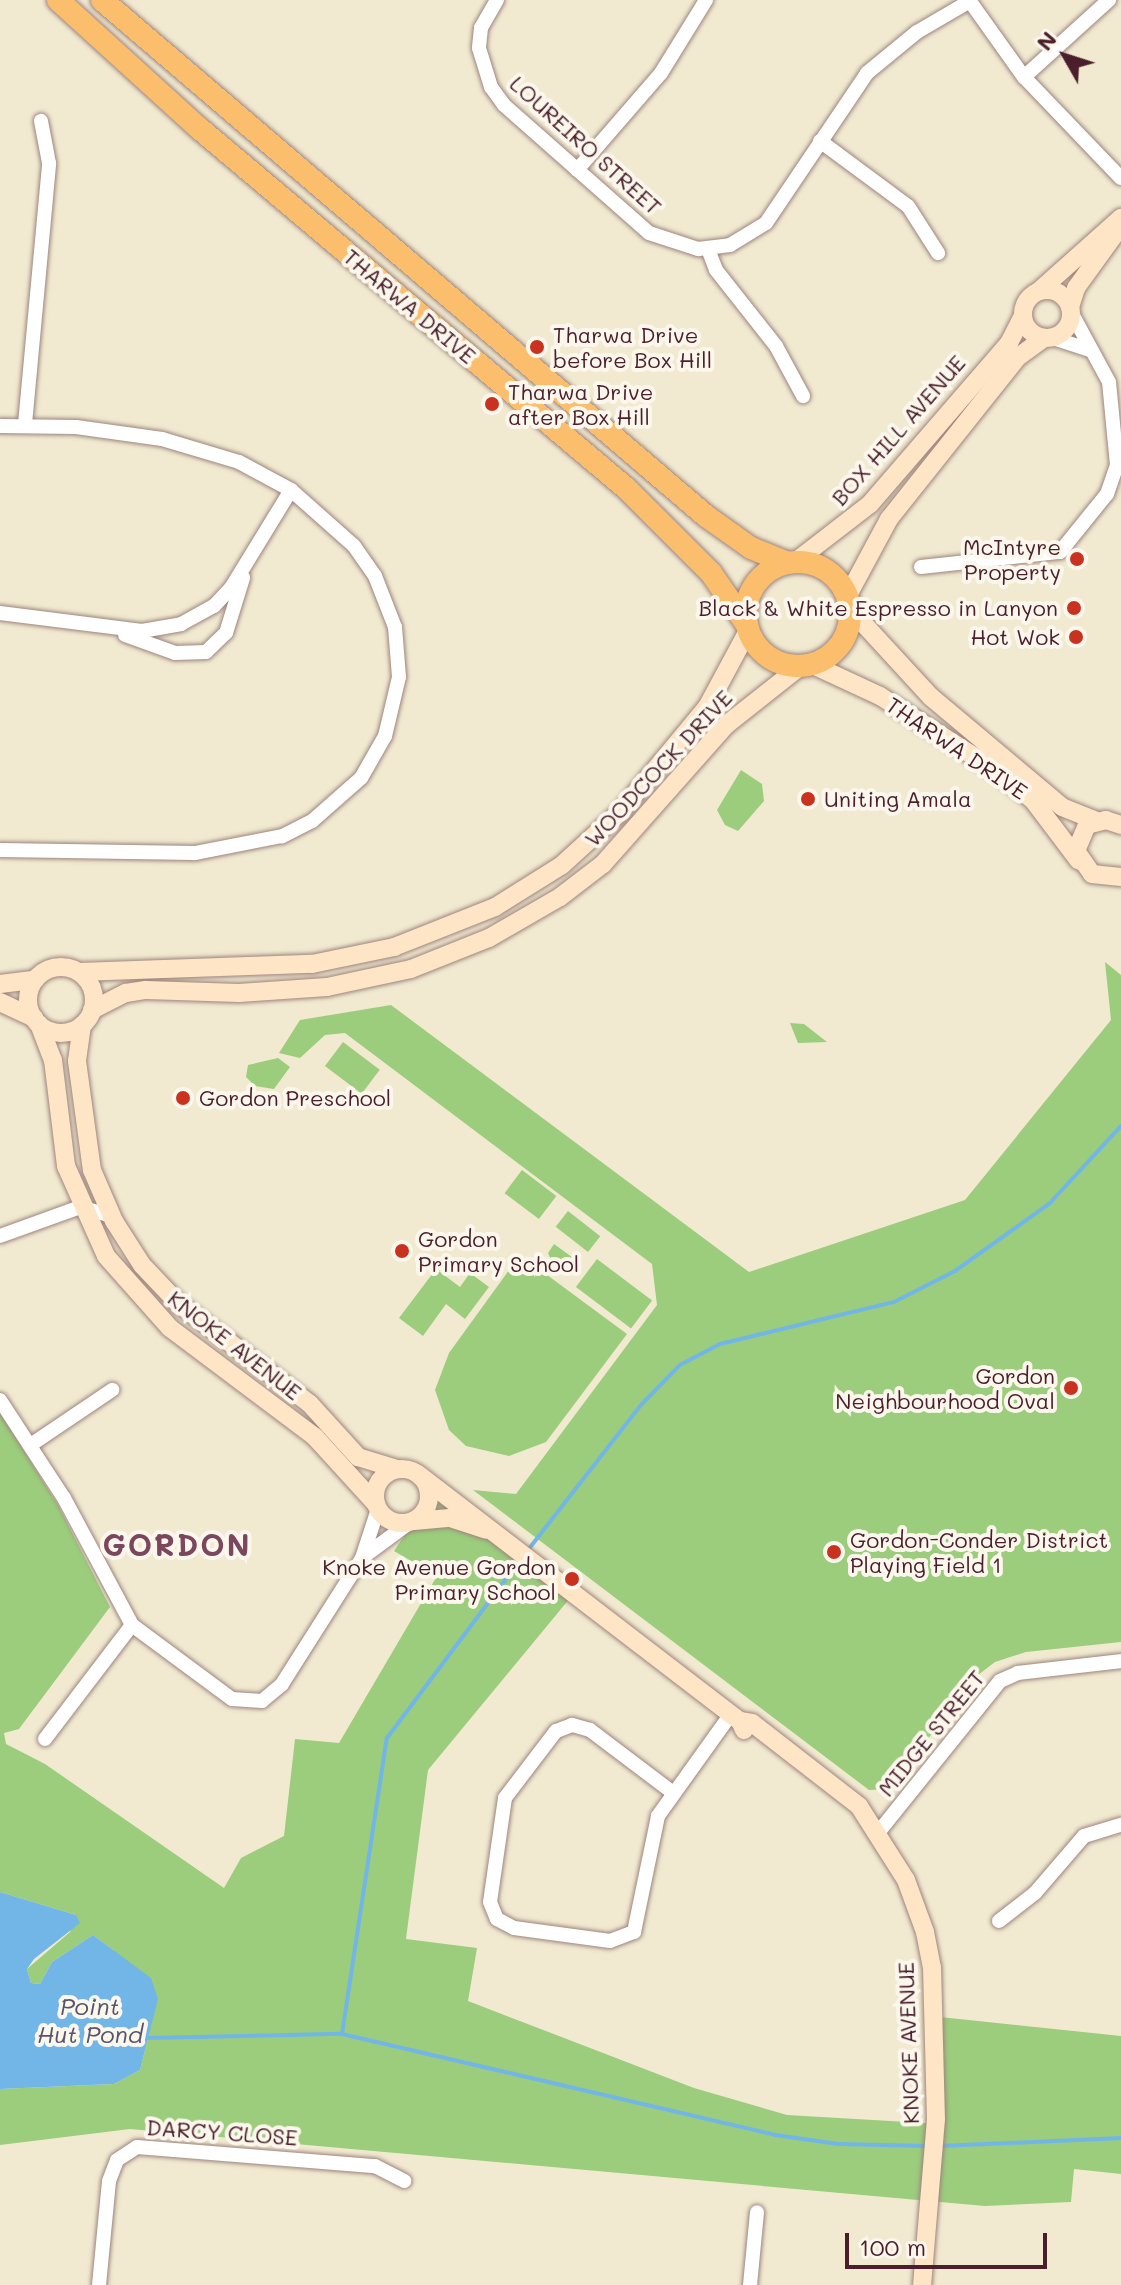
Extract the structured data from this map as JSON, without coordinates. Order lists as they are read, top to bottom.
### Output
{
  "streets": {
    "main road": ["THARWA DRIVE"],
    "street": [
      "LOUREIRO STREET",
      "BOX HILL AVENUE",
      "WOODCOCK DRIVE",
      "KNOKE AVENUE",
      "MIDGE STREET",
      "DARCY CLOSE"
    ]
  },
  "crossings": [
    ["THARWA DRIVE", "BOX HILL AVENUE"],
    ["THARWA DRIVE", "WOODCOCK DRIVE"],
    ["BOX HILL AVENUE", "WOODCOCK DRIVE"],
    ["WOODCOCK DRIVE", "KNOKE AVENUE"],
    ["KNOKE AVENUE", "MIDGE STREET"]
  ],
  "districts": ["GORDON"],
  "water": ["Point Hut Pond"],
  "places": [
    "Tharwa Drive before Box Hill",
    "Tharwa Drive after Box Hill",
    "McIntyre Property",
    "Black & White Espresso in Lanyon",
    "Hot Wok",
    "Uniting Amala",
    "Gordon Preschool",
    "Gordon Primary School",
    "Gordon Neighbourhood Oval",
    "Gordon-Conder District Playing Field 1",
    "Knoke Avenue Gordon Primary School"
  ],
  "scale_bar": "100 m",
  "north": "top left"
}
